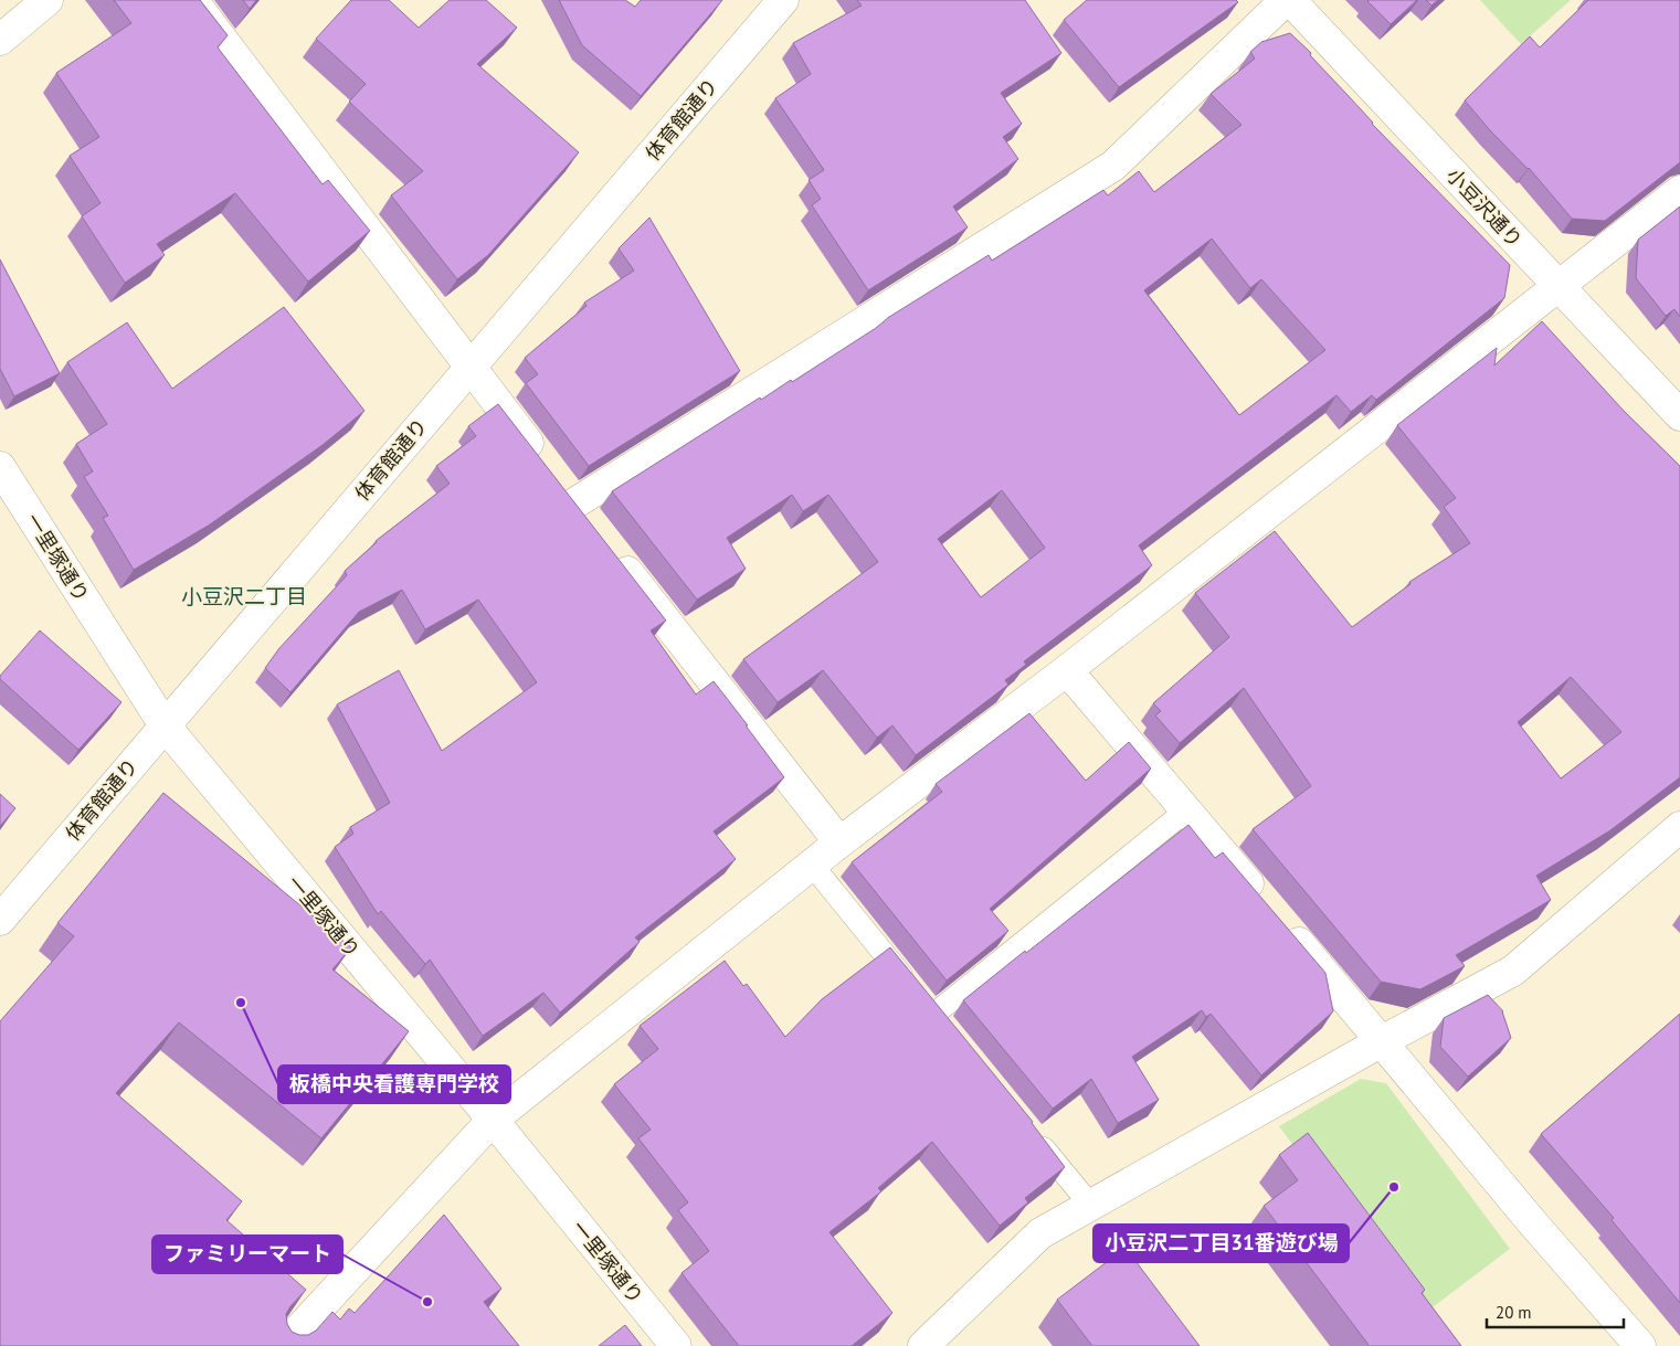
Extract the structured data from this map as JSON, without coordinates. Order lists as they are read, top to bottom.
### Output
{
  "streets": {
    "street": ["体育館通り", "小豆沢通り", "一里塚通り"]
  },
  "crossings": [
    ["体育館通り", "一里塚通り"]
  ],
  "districts": ["小豆沢二丁目"],
  "places": ["板橋中央看護専門学校", "小豆沢二丁目31番遊び場", "ファミリーマート"],
  "scale_bar": "20 m"
}
